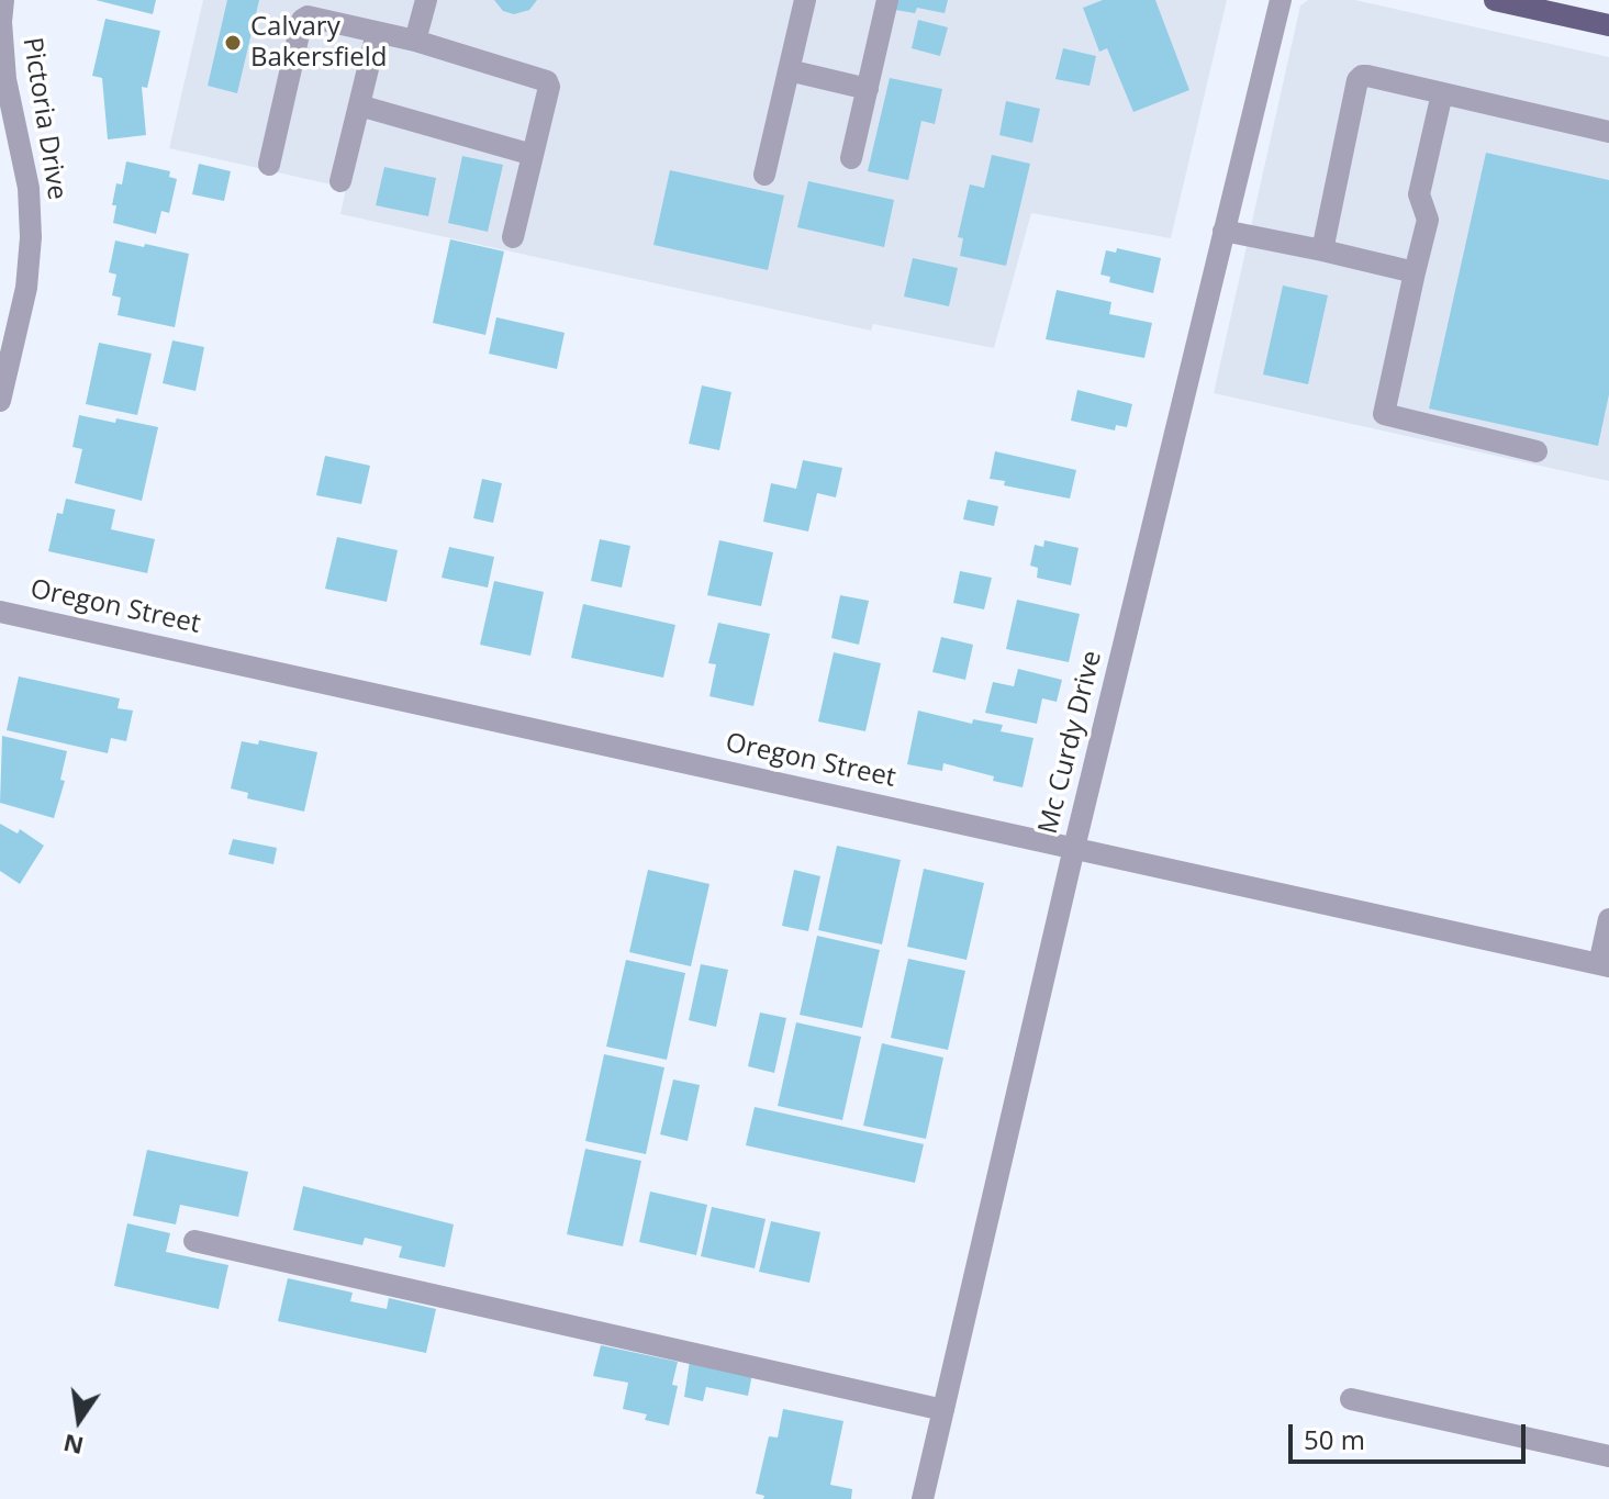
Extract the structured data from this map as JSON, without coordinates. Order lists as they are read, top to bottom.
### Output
{
  "streets": {
    "street": ["Pictoria Drive", "Oregon Street", "Mc Curdy Drive"]
  },
  "crossings": [
    ["Oregon Street", "Mc Curdy Drive"]
  ],
  "places": ["Calvary Bakersfield"],
  "scale_bar": "50 m",
  "north": "bottom"
}
